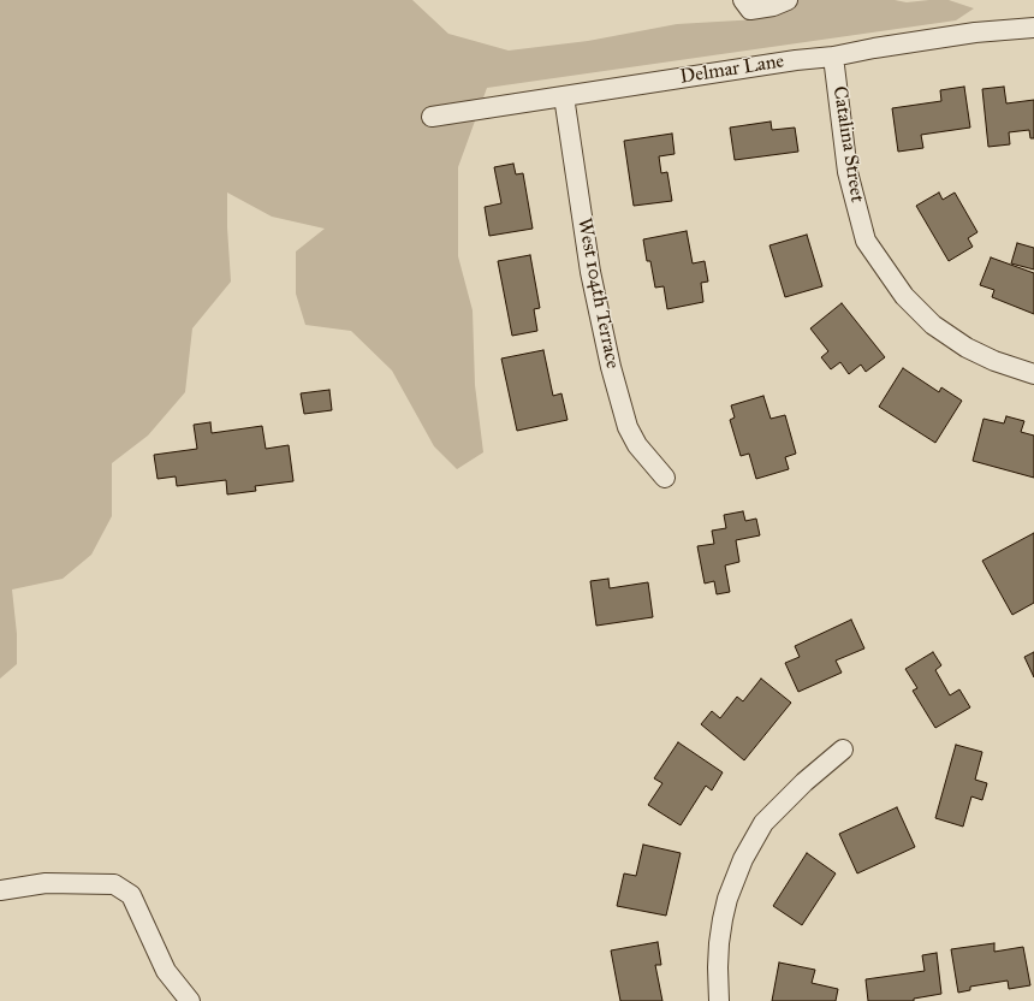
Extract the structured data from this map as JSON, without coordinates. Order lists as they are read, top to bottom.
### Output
{
  "streets": {
    "street": ["Delmar Lane", "Catalina Street", "West 104th Terrace"]
  },
  "crossings": [
    ["Delmar Lane", "Catalina Street"],
    ["Delmar Lane", "West 104th Terrace"]
  ]
}
